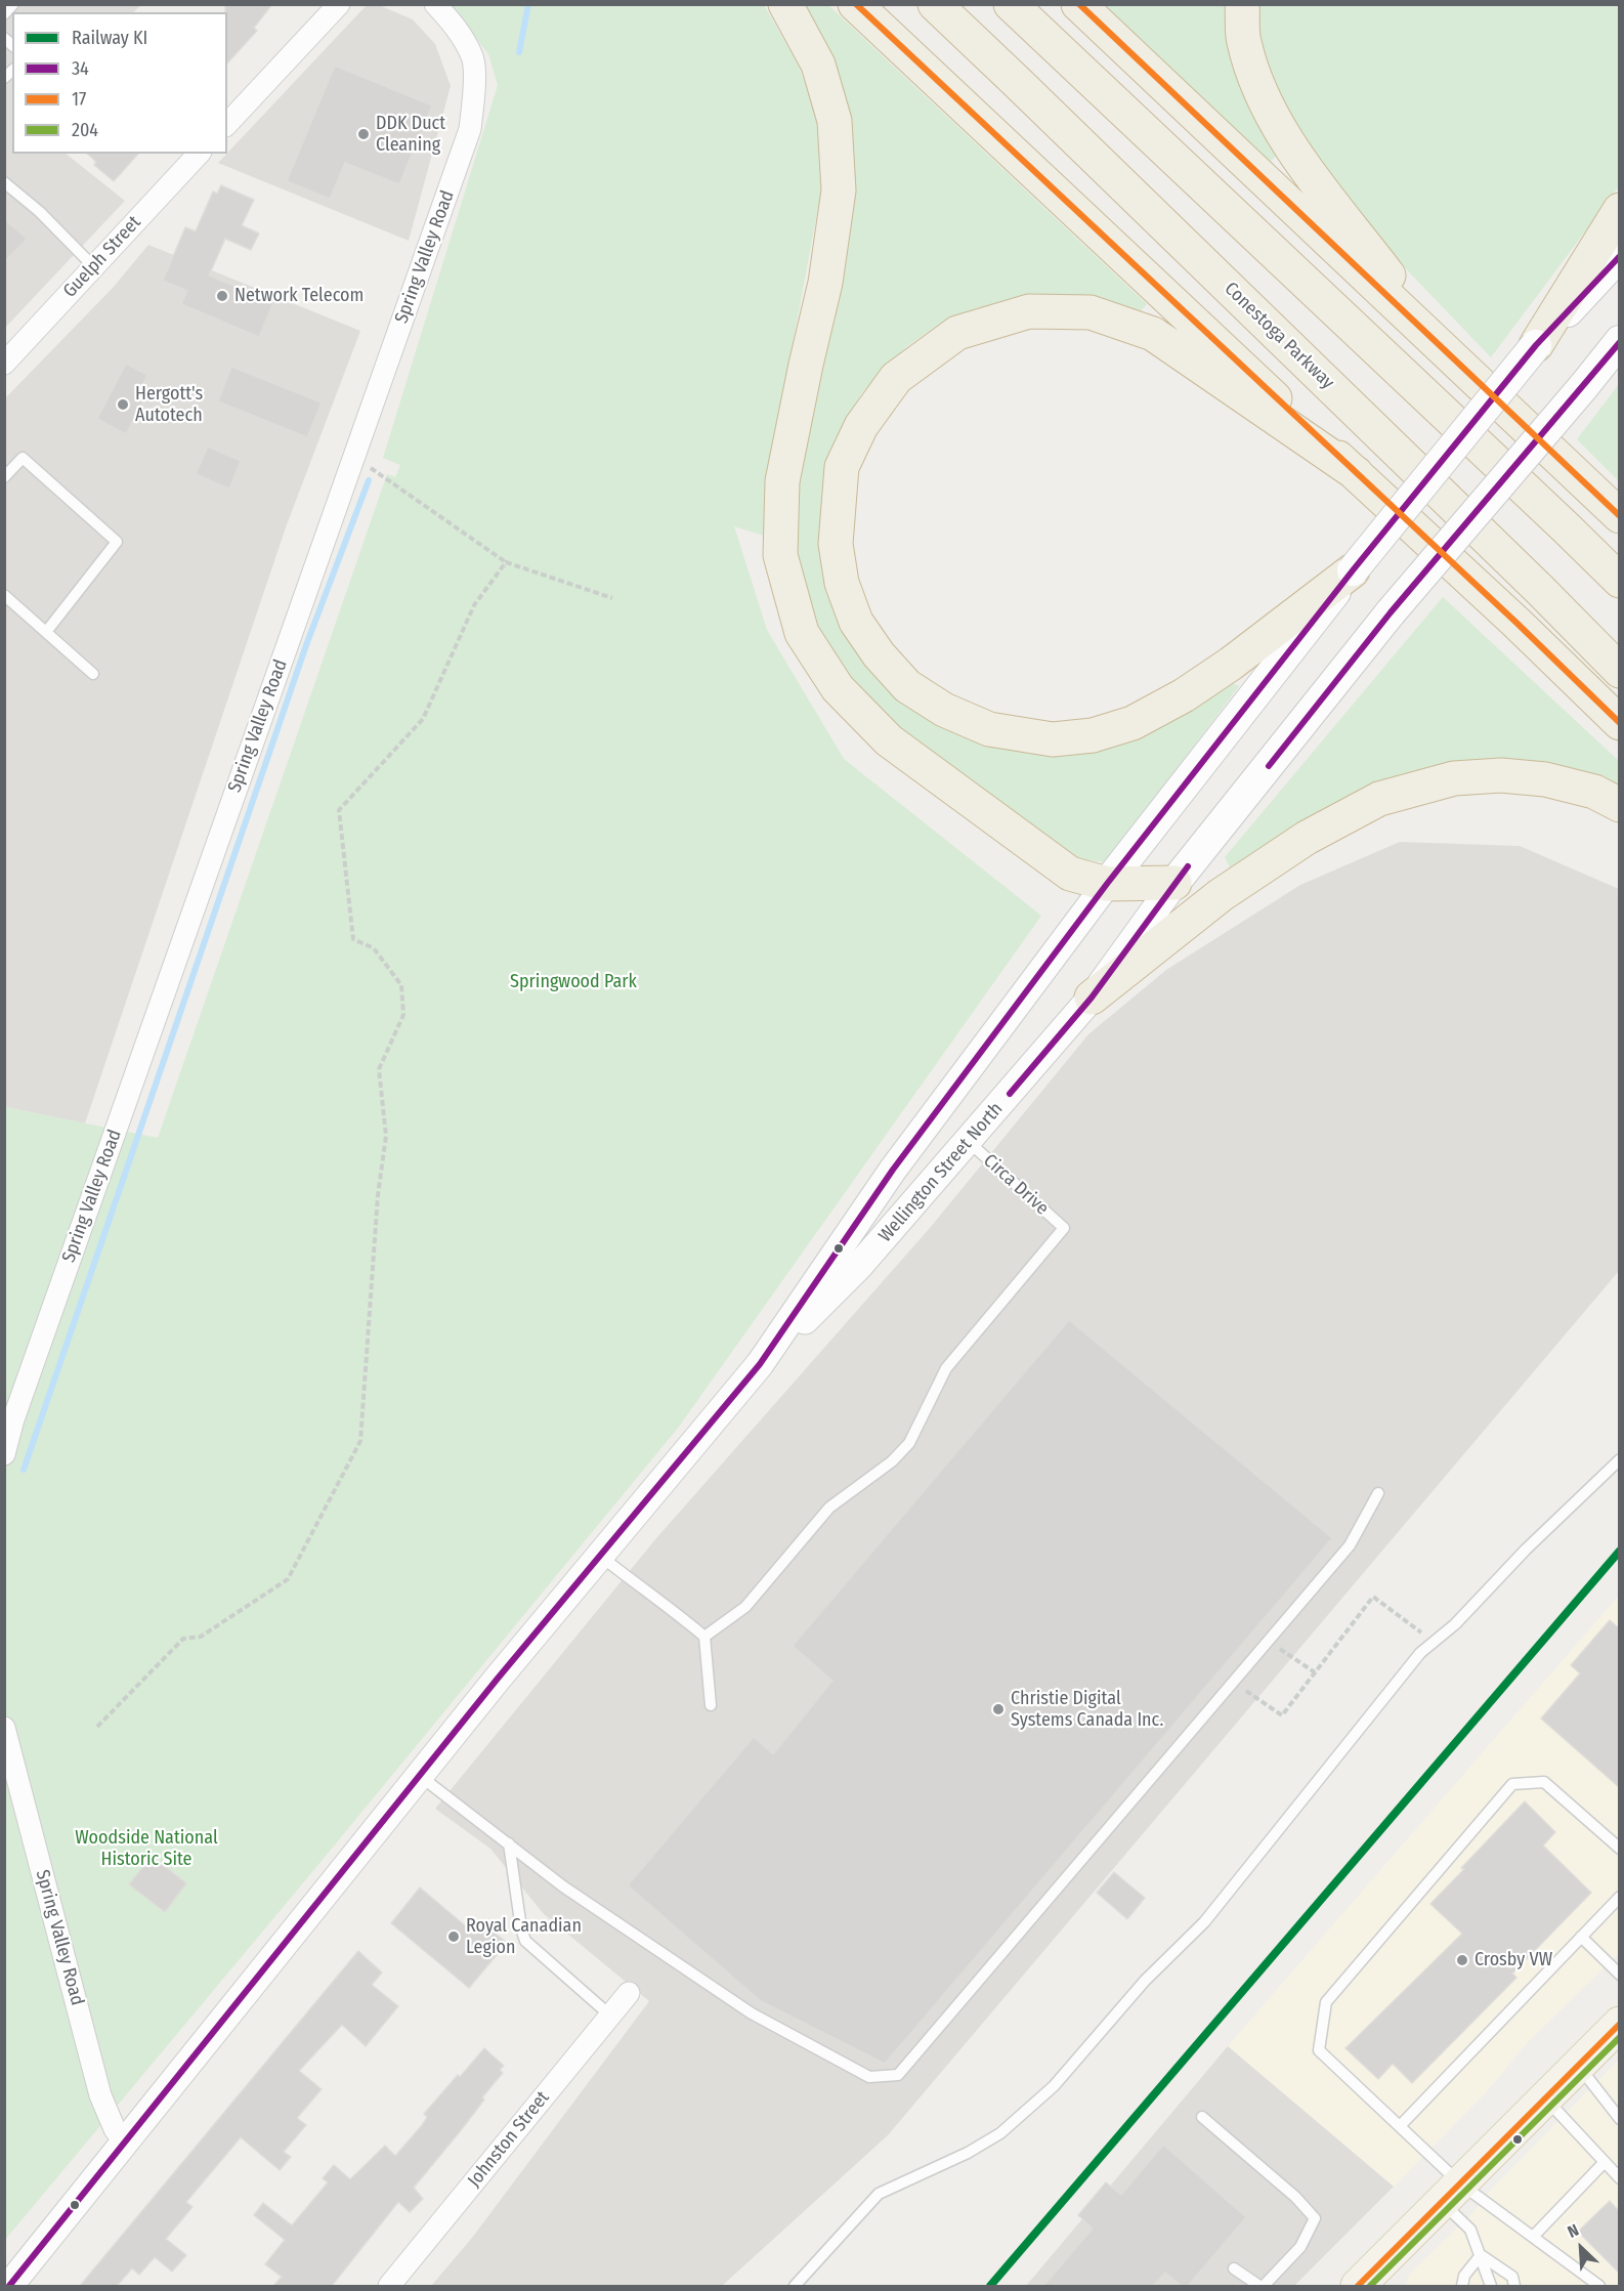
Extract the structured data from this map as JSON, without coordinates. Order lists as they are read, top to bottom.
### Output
{
  "streets": {
    "highway": ["Conestoga Parkway"],
    "main road": ["Wellington Street North"],
    "street": ["Guelph Street", "Spring Valley Road", "Johnston Street"],
    "lane": ["Circa Drive"]
  },
  "crossings": [
    ["Spring Valley Road", "Wellington Street North"],
    ["Wellington Street North", "Circa Drive"]
  ],
  "parks": ["Springwood Park", "Woodside National Historic Site"],
  "places": [
    "DDK Duct Cleaning",
    "Network Telecom",
    "Hergott's Autotech",
    "Christie Digital Systems Canada Inc.",
    "Royal Canadian Legion",
    "Crosby VW"
  ],
  "lines": [
    "transit line 17",
    "transit line 34",
    "rail line KI",
    "transit line 204"
  ],
  "legend": [
    "Railway KI",
    "34",
    "17",
    "204"
  ],
  "north": "top left"
}
